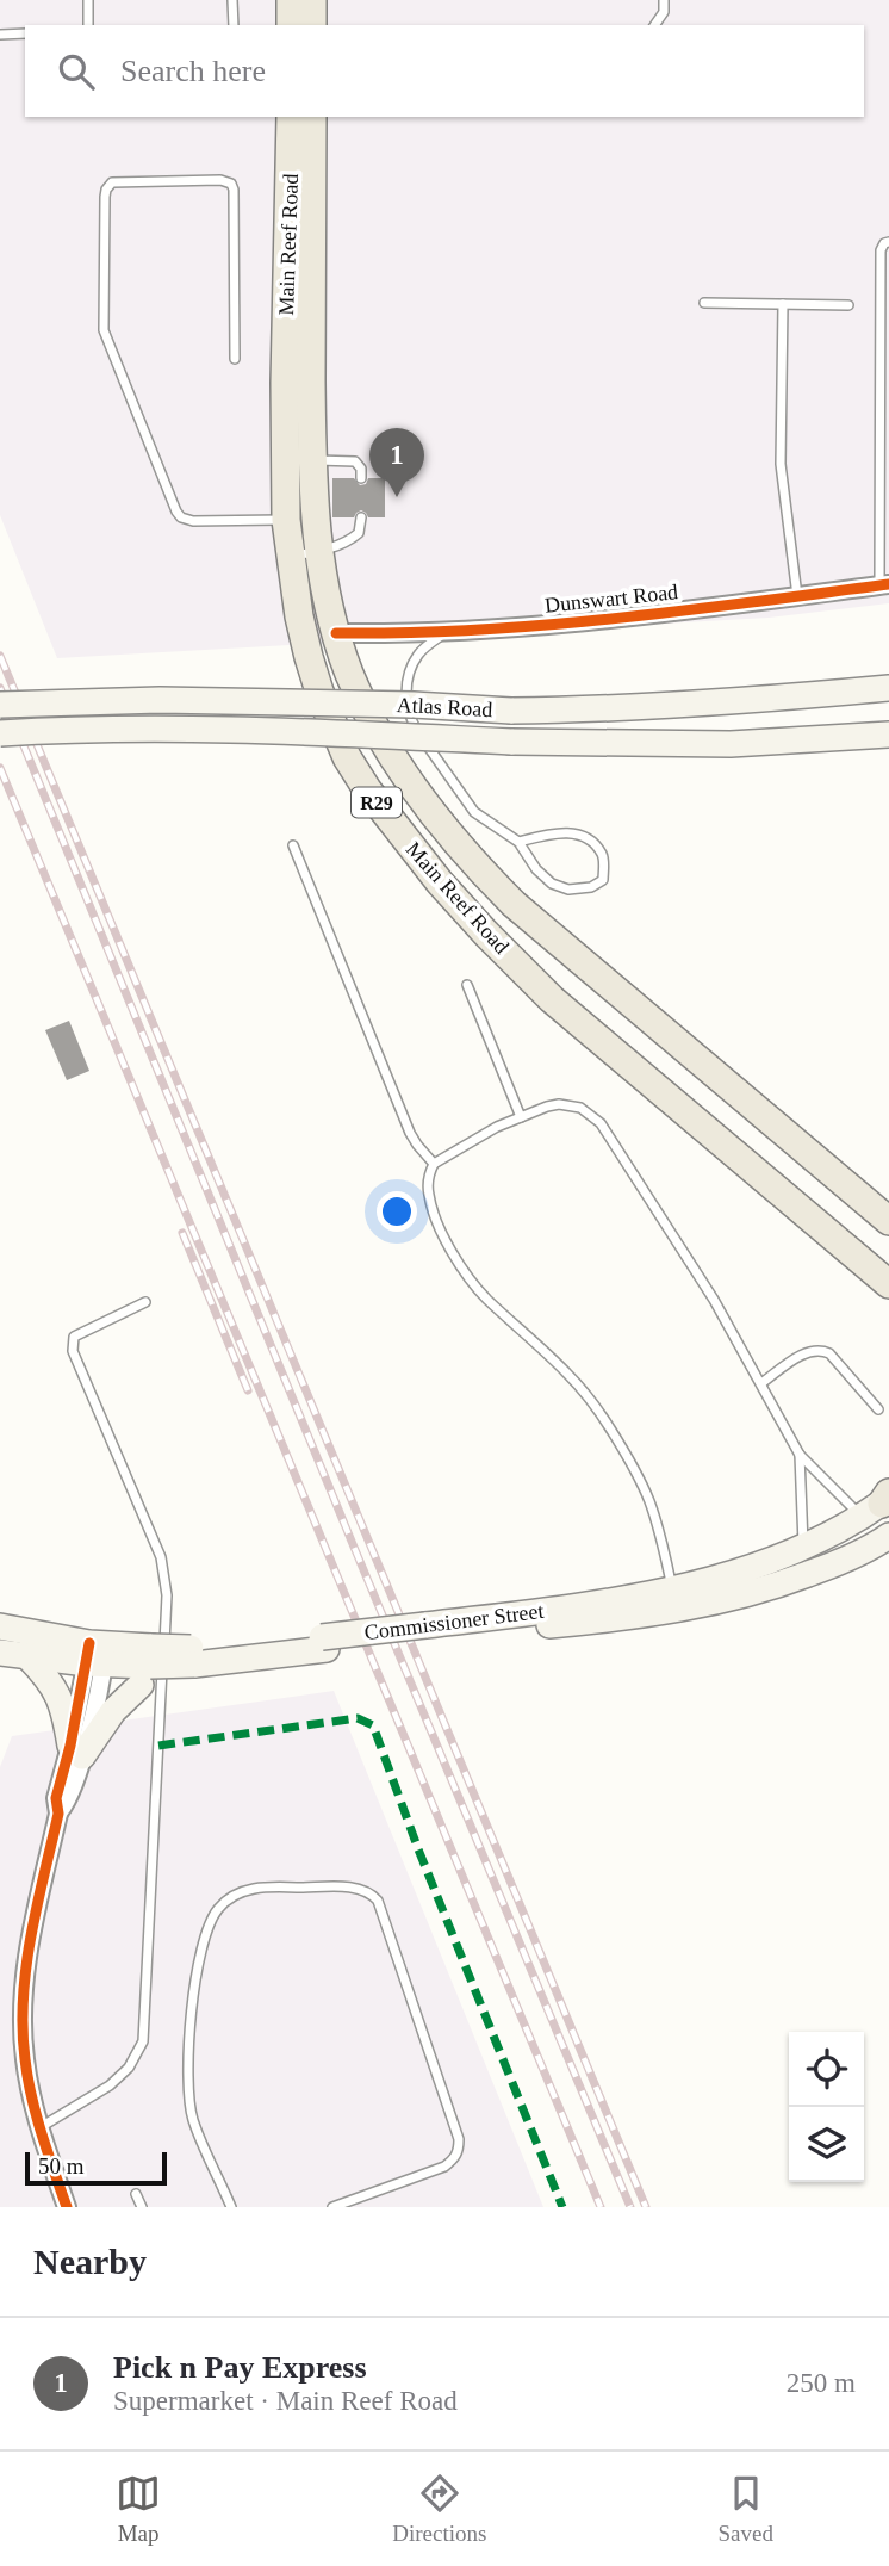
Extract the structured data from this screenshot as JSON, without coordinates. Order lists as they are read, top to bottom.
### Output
{
  "streets": {
    "main road": [
      "Main Reef Road",
      "Atlas Road",
      "R29",
      "Commissioner Street"
    ],
    "street": ["Dunswart Road"]
  },
  "crossings": [
    ["Main Reef Road", "Dunswart Road"]
  ],
  "scale_bar": "50 m",
  "page": {
    "search": "Search here",
    "pins": "1",
    "scale": "50 m",
    "heading": "Nearby",
    "list": [
      {
        "mark": "1",
        "name": "Pick n Pay Express",
        "note": "Supermarket · Main Reef Road",
        "value": "250 m"
      }
    ],
    "nav": ["Map", "Directions", "Saved"]
  }
}
